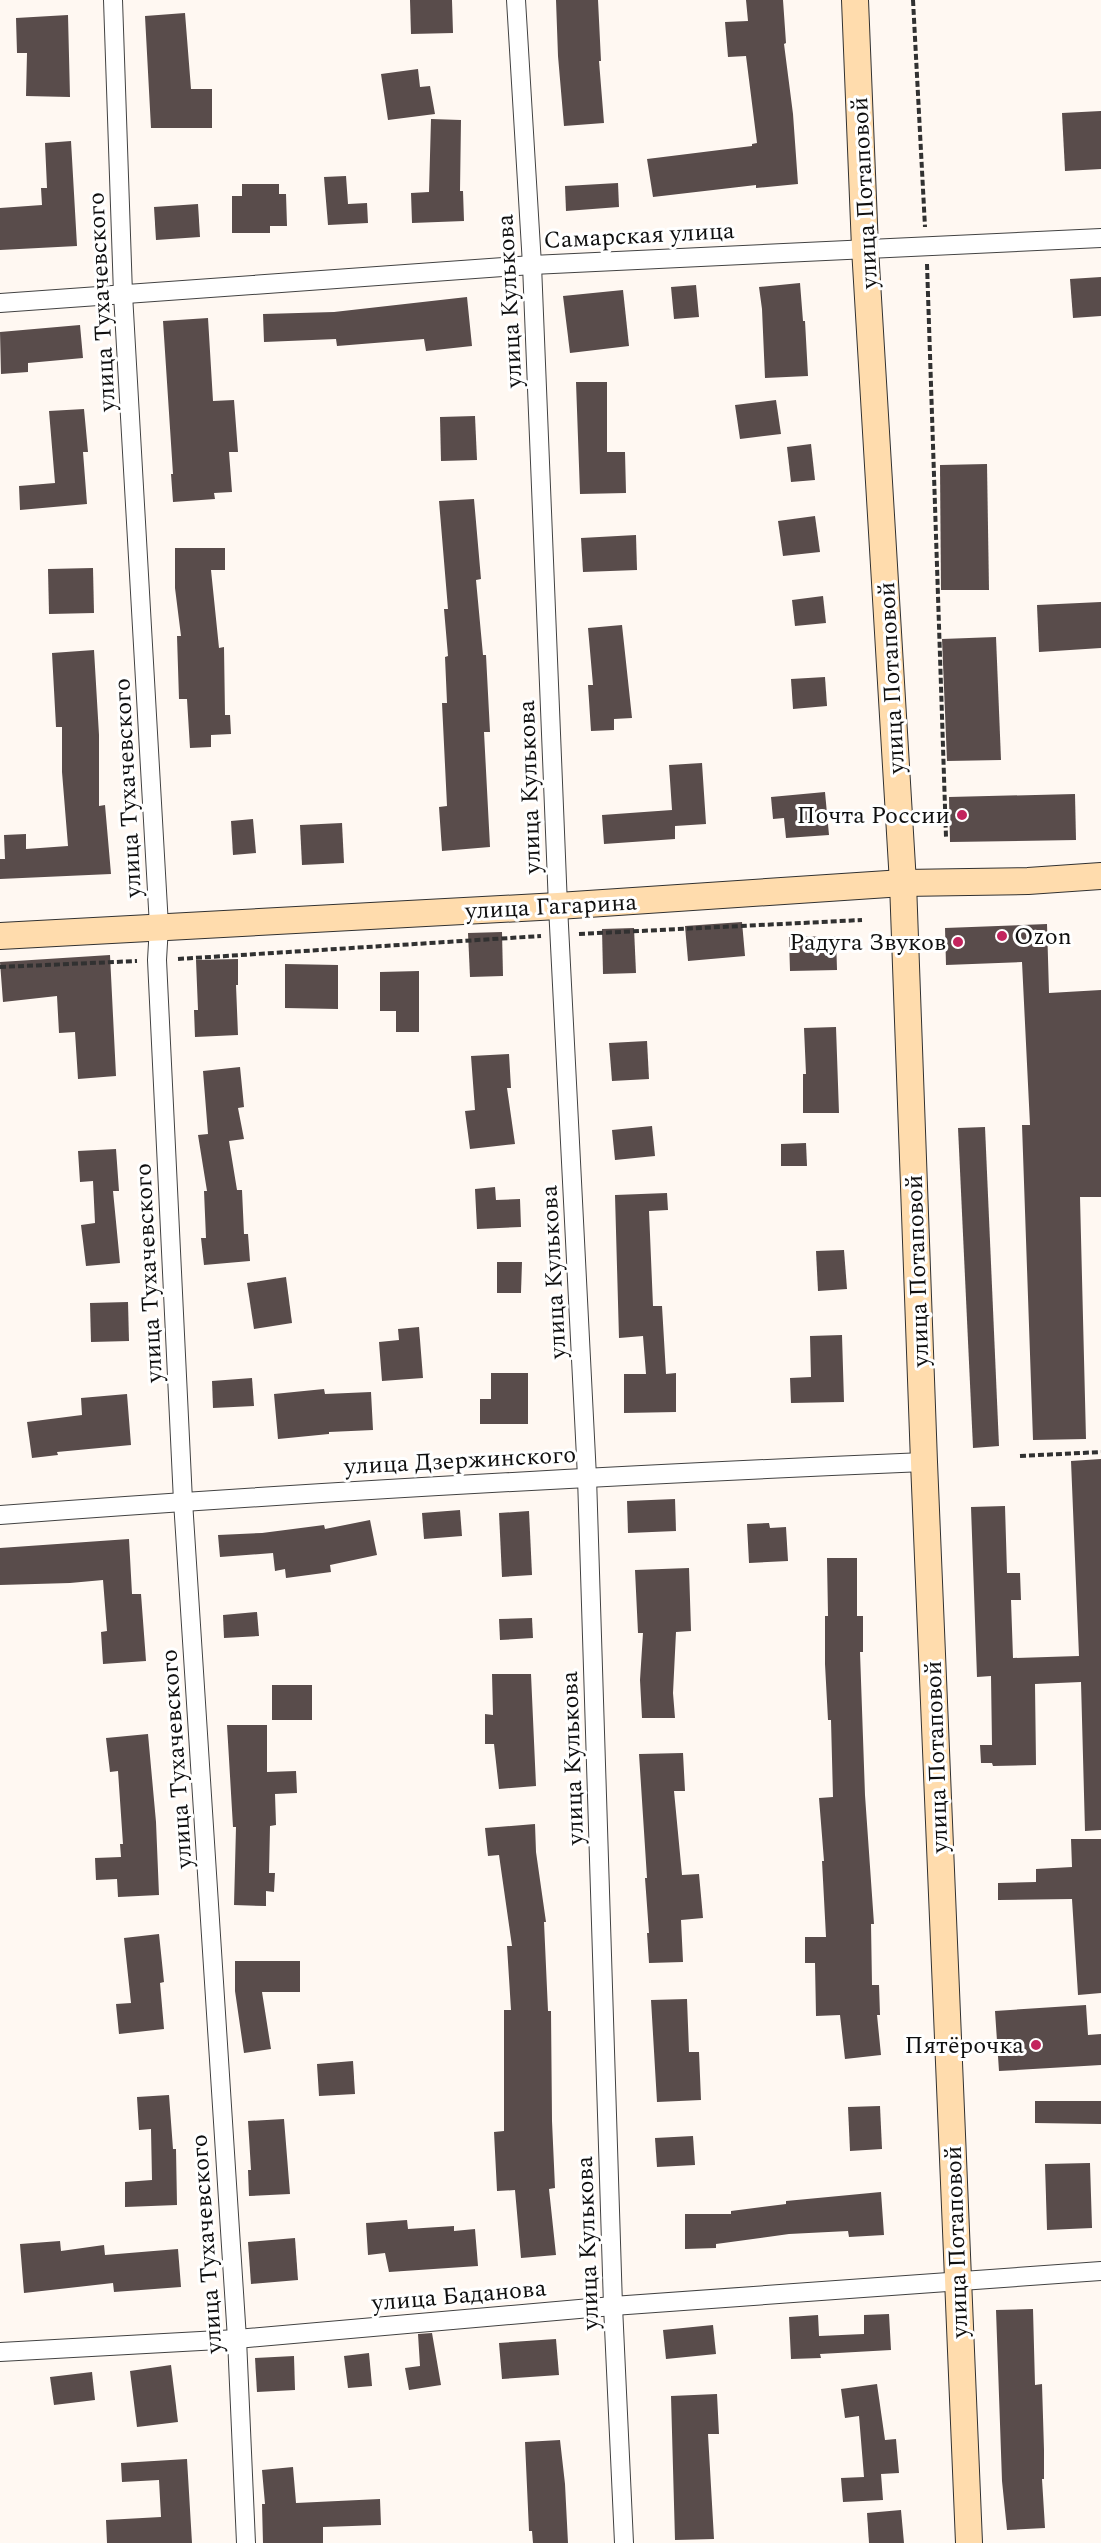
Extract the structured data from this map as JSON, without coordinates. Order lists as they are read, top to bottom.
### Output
{
  "streets": {
    "main road": ["улица Потаповой", "улица Гагарина"],
    "street": [
      "Самарская улица",
      "улица Кулькова",
      "улица Тухачевского",
      "улица Дзержинского",
      "улица Баданова"
    ]
  },
  "crossings": [
    ["улица Потаповой", "Самарская улица"],
    ["улица Потаповой", "улица Гагарина"],
    ["улица Потаповой", "улица Дзержинского"],
    ["улица Потаповой", "улица Баданова"],
    ["Самарская улица", "улица Кулькова"],
    ["Самарская улица", "улица Тухачевского"],
    ["улица Кулькова", "улица Гагарина"],
    ["улица Кулькова", "улица Дзержинского"],
    ["улица Кулькова", "улица Баданова"],
    ["улица Тухачевского", "улица Гагарина"],
    ["улица Тухачевского", "улица Дзержинского"],
    ["улица Тухачевского", "улица Баданова"]
  ],
  "places": [
    "Почта России",
    "Ozon",
    "Радуга Звуков",
    "Пятёрочка"
  ]
}
